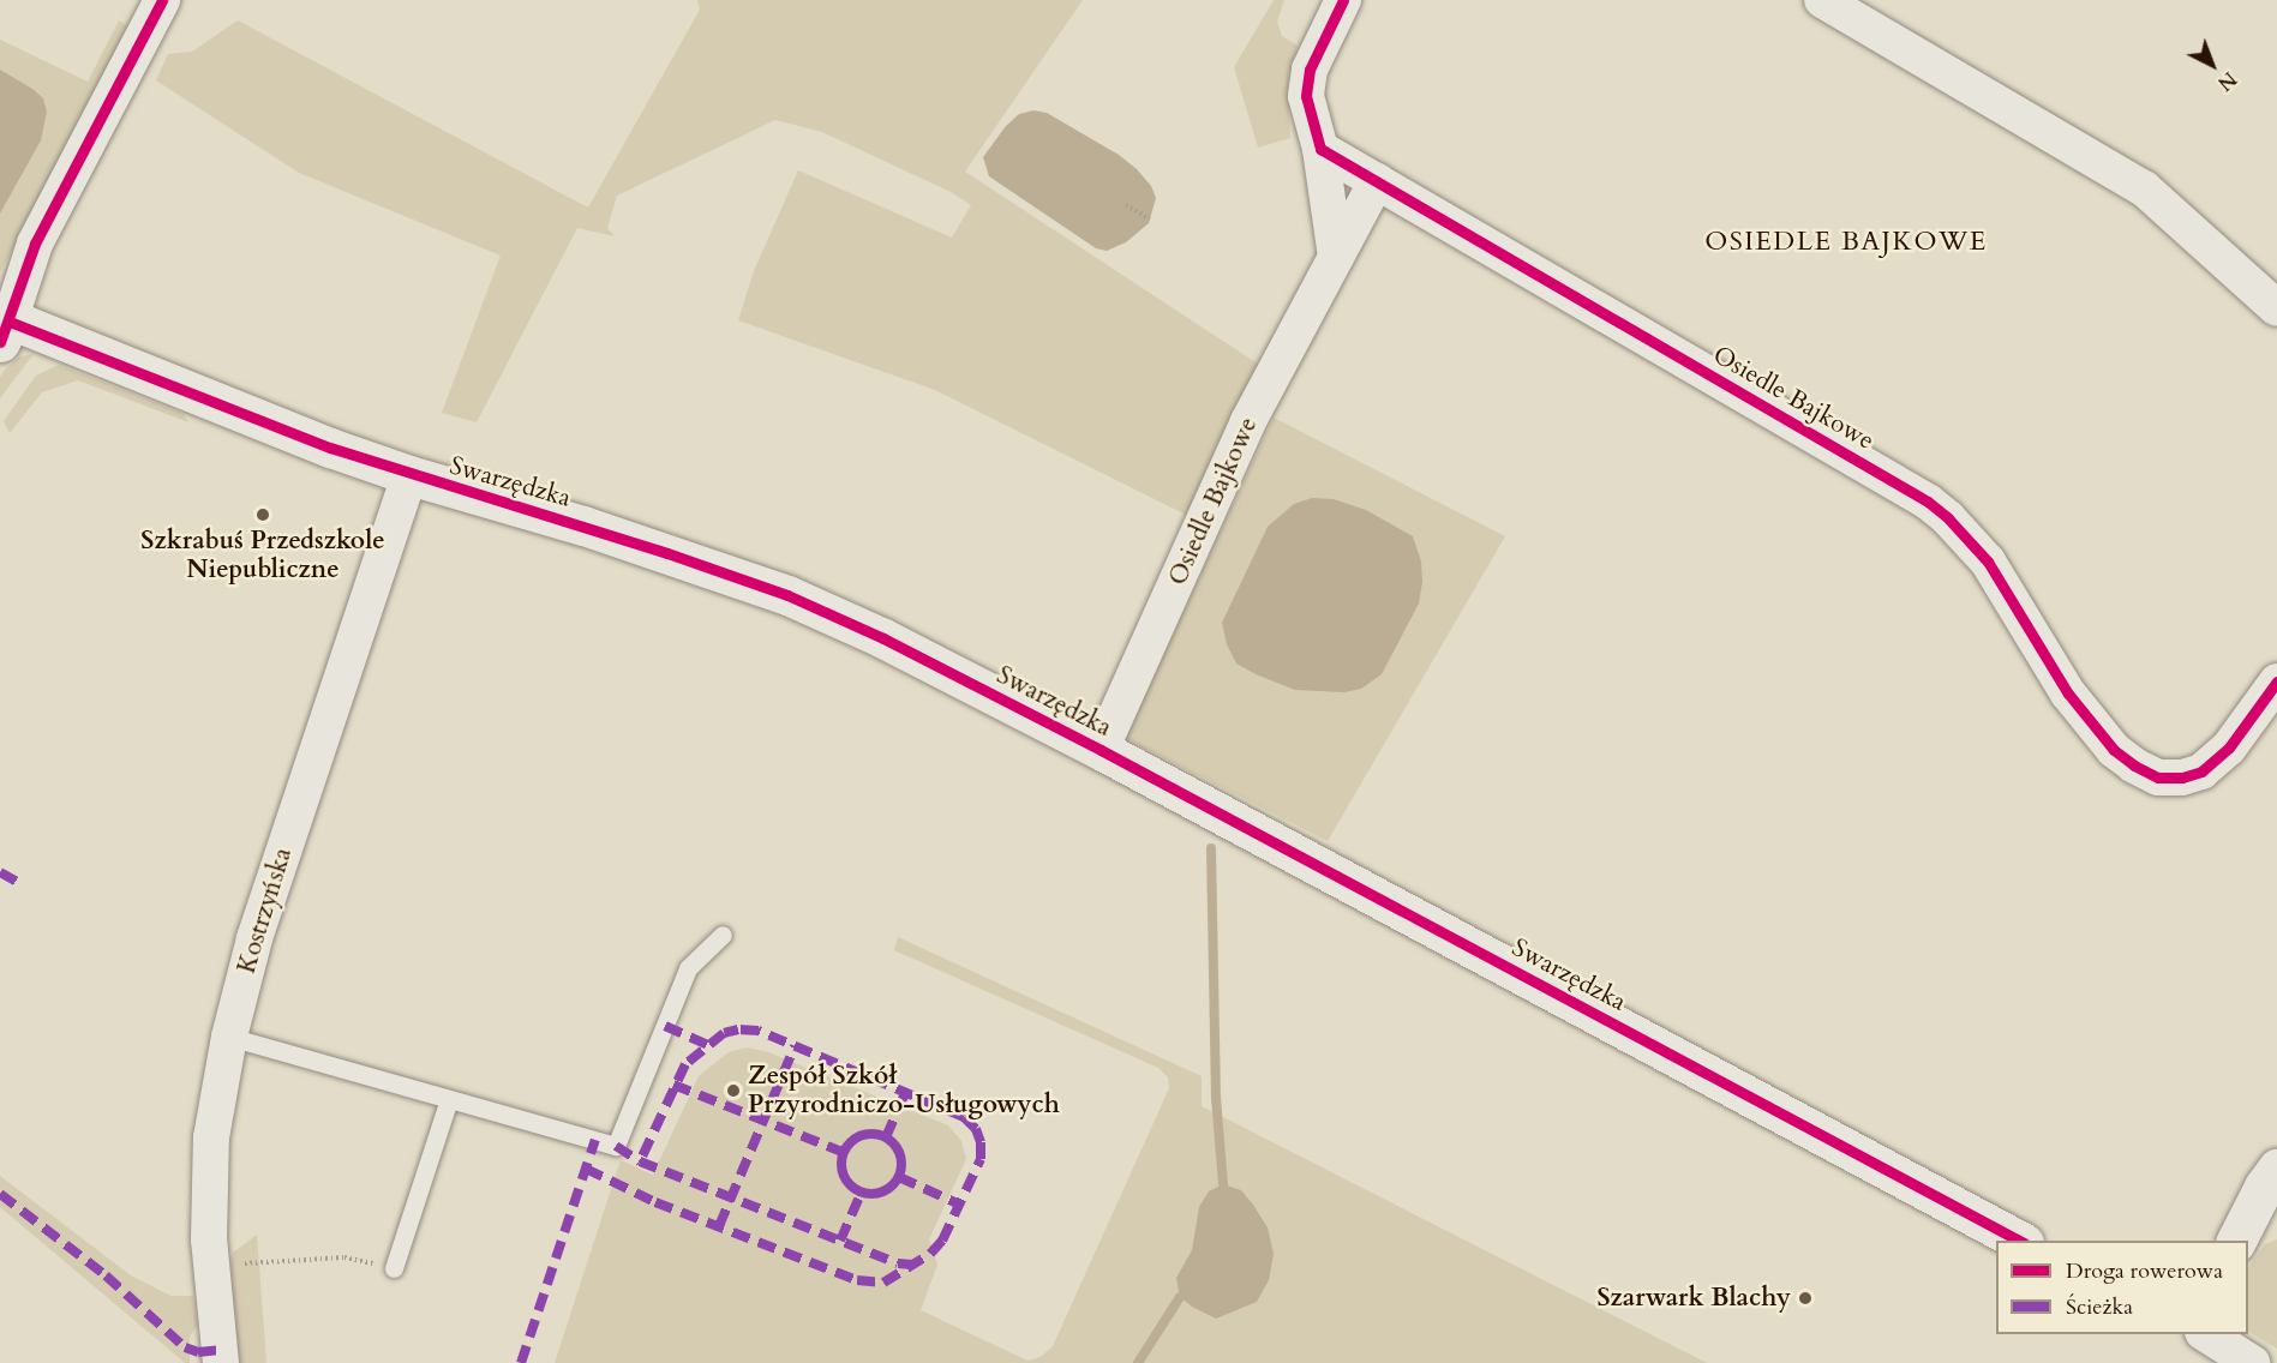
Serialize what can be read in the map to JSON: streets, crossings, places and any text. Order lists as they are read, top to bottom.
{
  "streets": {
    "street": ["Osiedle Bajkowe", "Swarzędzka", "Kostrzyńska"]
  },
  "crossings": [
    ["Osiedle Bajkowe", "Swarzędzka"],
    ["Swarzędzka", "Kostrzyńska"]
  ],
  "districts": ["OSIEDLE BAJKOWE"],
  "places": ["Szkrabuś Przedszkole Niepubliczne", "Zespół Szkół Przyrodniczo-Usługowych", "Szarwark Blachy"],
  "legend": ["Droga rowerowa", "Ścieżka"],
  "north": "bottom right"
}
